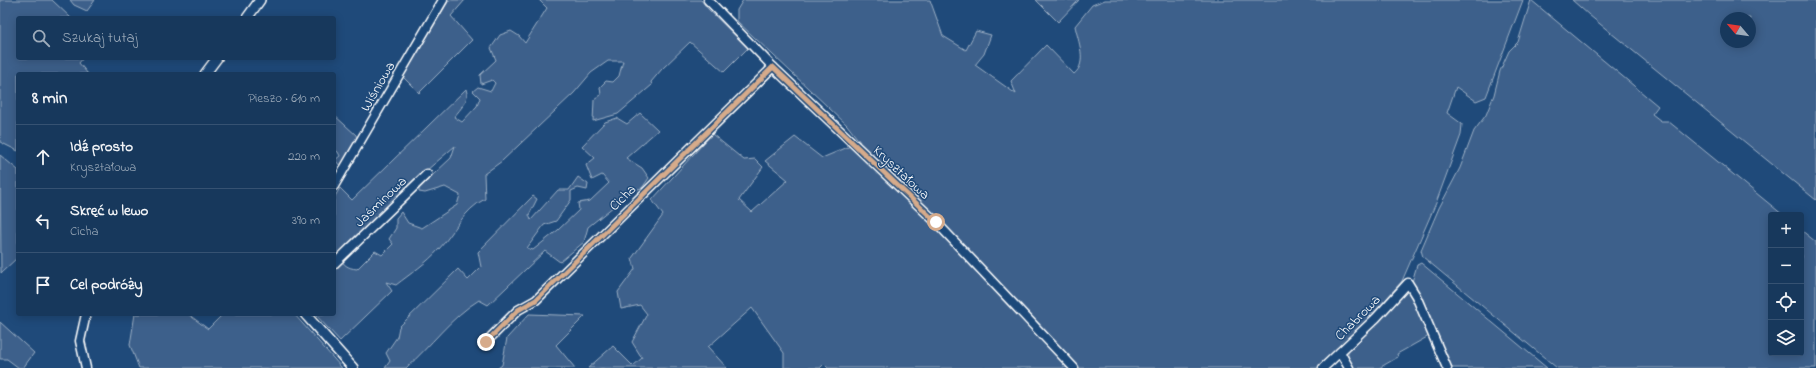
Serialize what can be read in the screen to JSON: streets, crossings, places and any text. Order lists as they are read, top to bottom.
{
  "streets": {
    "street": [
      "Wiśniowa",
      "Kryształowa",
      "Cicha",
      "Jaśminowa",
      "Chabrowa"
    ]
  },
  "crossings": [
    ["Kryształowa", "Cicha"]
  ],
  "north": "top left",
  "page": {
    "search": "Szukaj tutaj",
    "heading": ["8 min", "Pieszo · 610 m"],
    "list": [
      ["Idź prosto", "Kryształowa", "220 m"],
      ["Skręć w lewo", "Cicha", "390 m"],
      "Cel podróży"
    ],
    "map_buttons": ["+", "−"]
  }
}
